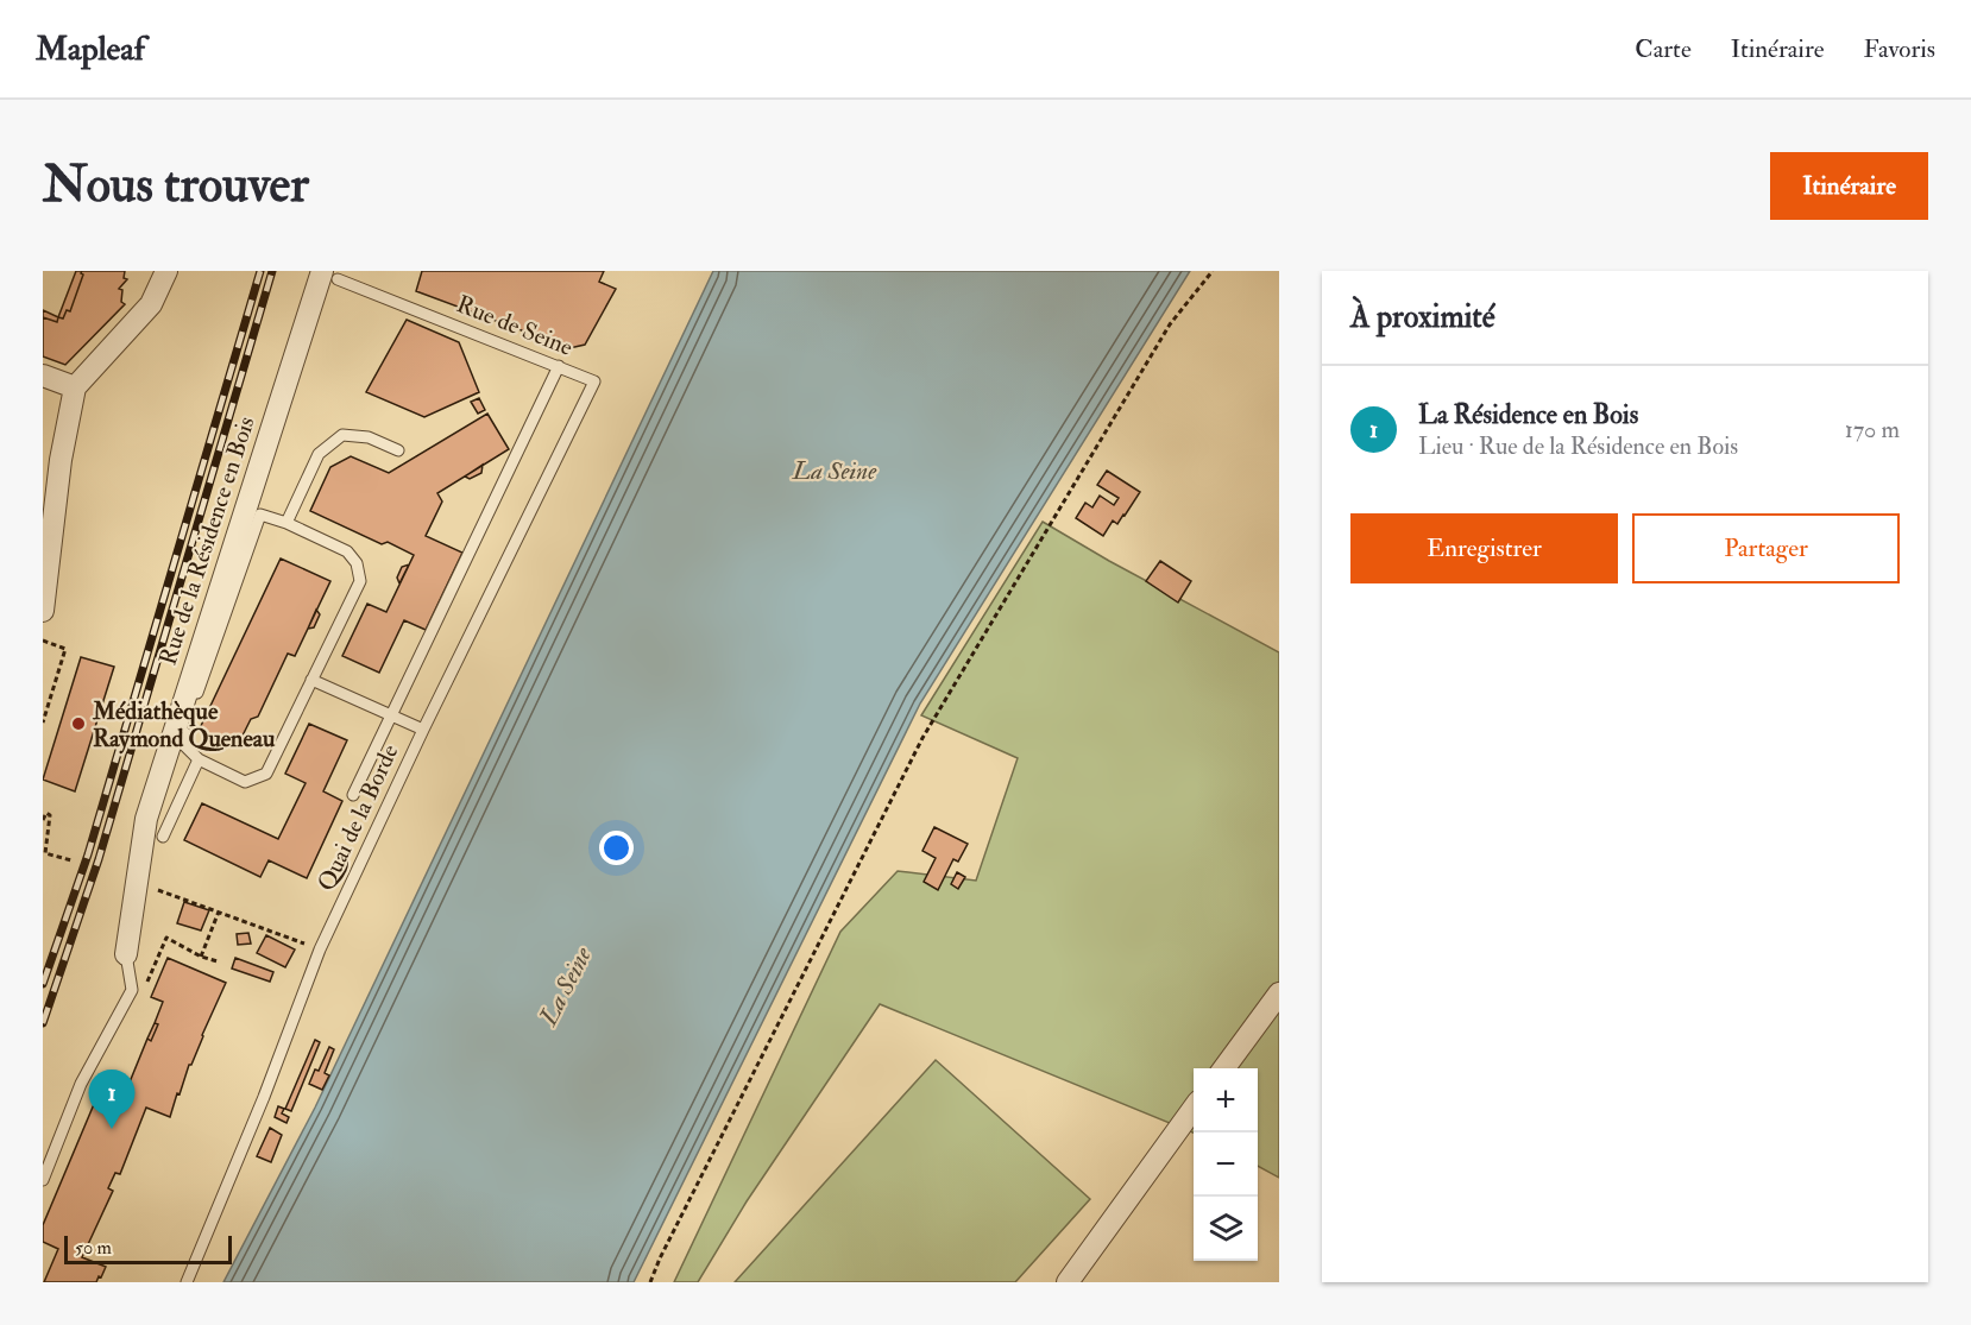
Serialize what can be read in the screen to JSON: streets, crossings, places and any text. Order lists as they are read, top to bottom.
{
  "streets": {
    "street": ["Rue de la Résidence en Bois"],
    "lane": ["Rue de Seine", "Quai de la Borde"]
  },
  "crossings": [
    ["Rue de Seine", "Rue de la Résidence en Bois"],
    ["Rue de Seine", "Quai de la Borde"]
  ],
  "water": ["La Seine"],
  "places": ["Médiathèque Raymond Queneau"],
  "scale_bar": "50 m",
  "page": {
    "header": "Mapleaf",
    "nav": ["Carte", "Itinéraire", "Favoris"],
    "buttons": [
      "Itinéraire",
      ["Enregistrer", "Partager"]
    ],
    "title": "Nous trouver",
    "heading": "À proximité",
    "list": [
      {
        "mark": "1",
        "name": "La Résidence en Bois",
        "note": "Lieu · Rue de la Résidence en Bois",
        "value": "170 m"
      }
    ],
    "map_buttons": ["+", "−"],
    "pins": "1",
    "scale": "50 m"
  }
}
